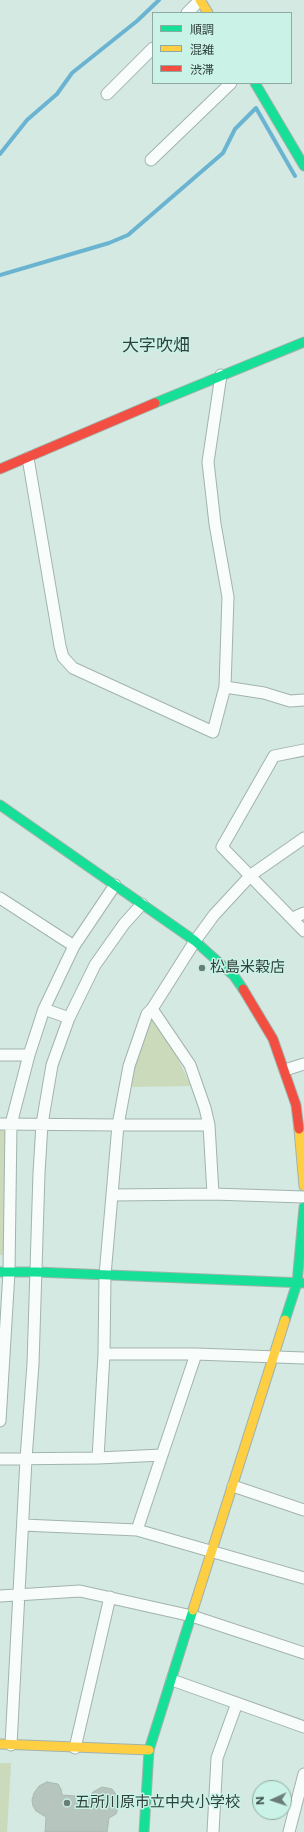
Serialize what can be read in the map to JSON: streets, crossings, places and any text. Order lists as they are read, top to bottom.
{
  "districts": ["大字吹畑"],
  "places": ["松島米穀店", "五所川原市立中央小学校"],
  "legend": ["順調", "混雑", "渋滞"],
  "north": "left"
}
